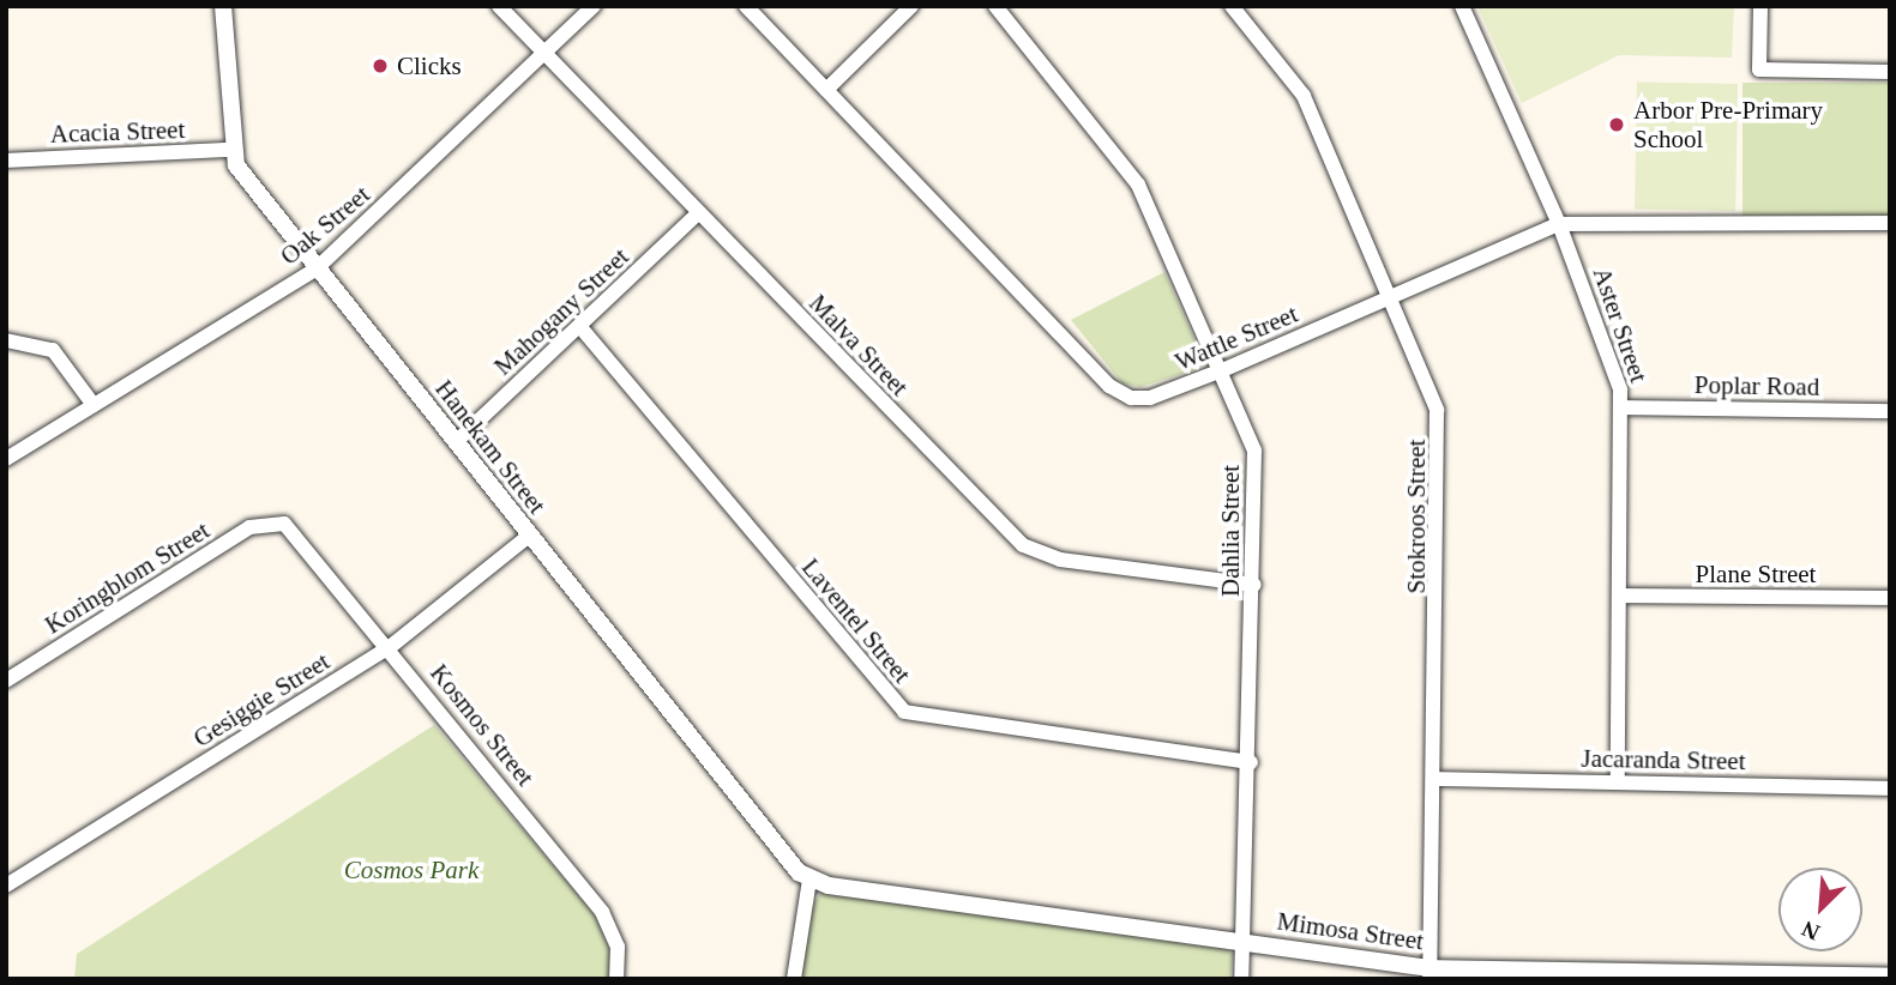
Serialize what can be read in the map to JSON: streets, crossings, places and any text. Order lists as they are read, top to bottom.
{
  "streets": {
    "street": [
      "Acacia Street",
      "Oak Street",
      "Mahogany Street",
      "Aster Street",
      "Wattle Street",
      "Malva Street",
      "Poplar Road",
      "Hanekam Street",
      "Stokroos Street",
      "Dahlia Street",
      "Plane Street",
      "Koringblom Street",
      "Laventel Street",
      "Gesiggie Street",
      "Kosmos Street",
      "Jacaranda Street",
      "Mimosa Street"
    ]
  },
  "crossings": [
    ["Acacia Street", "Hanekam Street"],
    ["Oak Street", "Malva Street"],
    ["Oak Street", "Hanekam Street"],
    ["Mahogany Street", "Malva Street"],
    ["Mahogany Street", "Hanekam Street"],
    ["Mahogany Street", "Laventel Street"],
    ["Aster Street", "Wattle Street"],
    ["Aster Street", "Poplar Road"],
    ["Aster Street", "Plane Street"],
    ["Aster Street", "Jacaranda Street"],
    ["Wattle Street", "Stokroos Street"],
    ["Wattle Street", "Dahlia Street"],
    ["Malva Street", "Dahlia Street"],
    ["Hanekam Street", "Gesiggie Street"],
    ["Hanekam Street", "Mimosa Street"],
    ["Stokroos Street", "Jacaranda Street"],
    ["Stokroos Street", "Mimosa Street"],
    ["Dahlia Street", "Laventel Street"],
    ["Dahlia Street", "Mimosa Street"],
    ["Koringblom Street", "Kosmos Street"],
    ["Gesiggie Street", "Kosmos Street"]
  ],
  "parks": ["Cosmos Park"],
  "places": ["Clicks", "Arbor Pre-Primary School"],
  "north": "bottom left"
}
